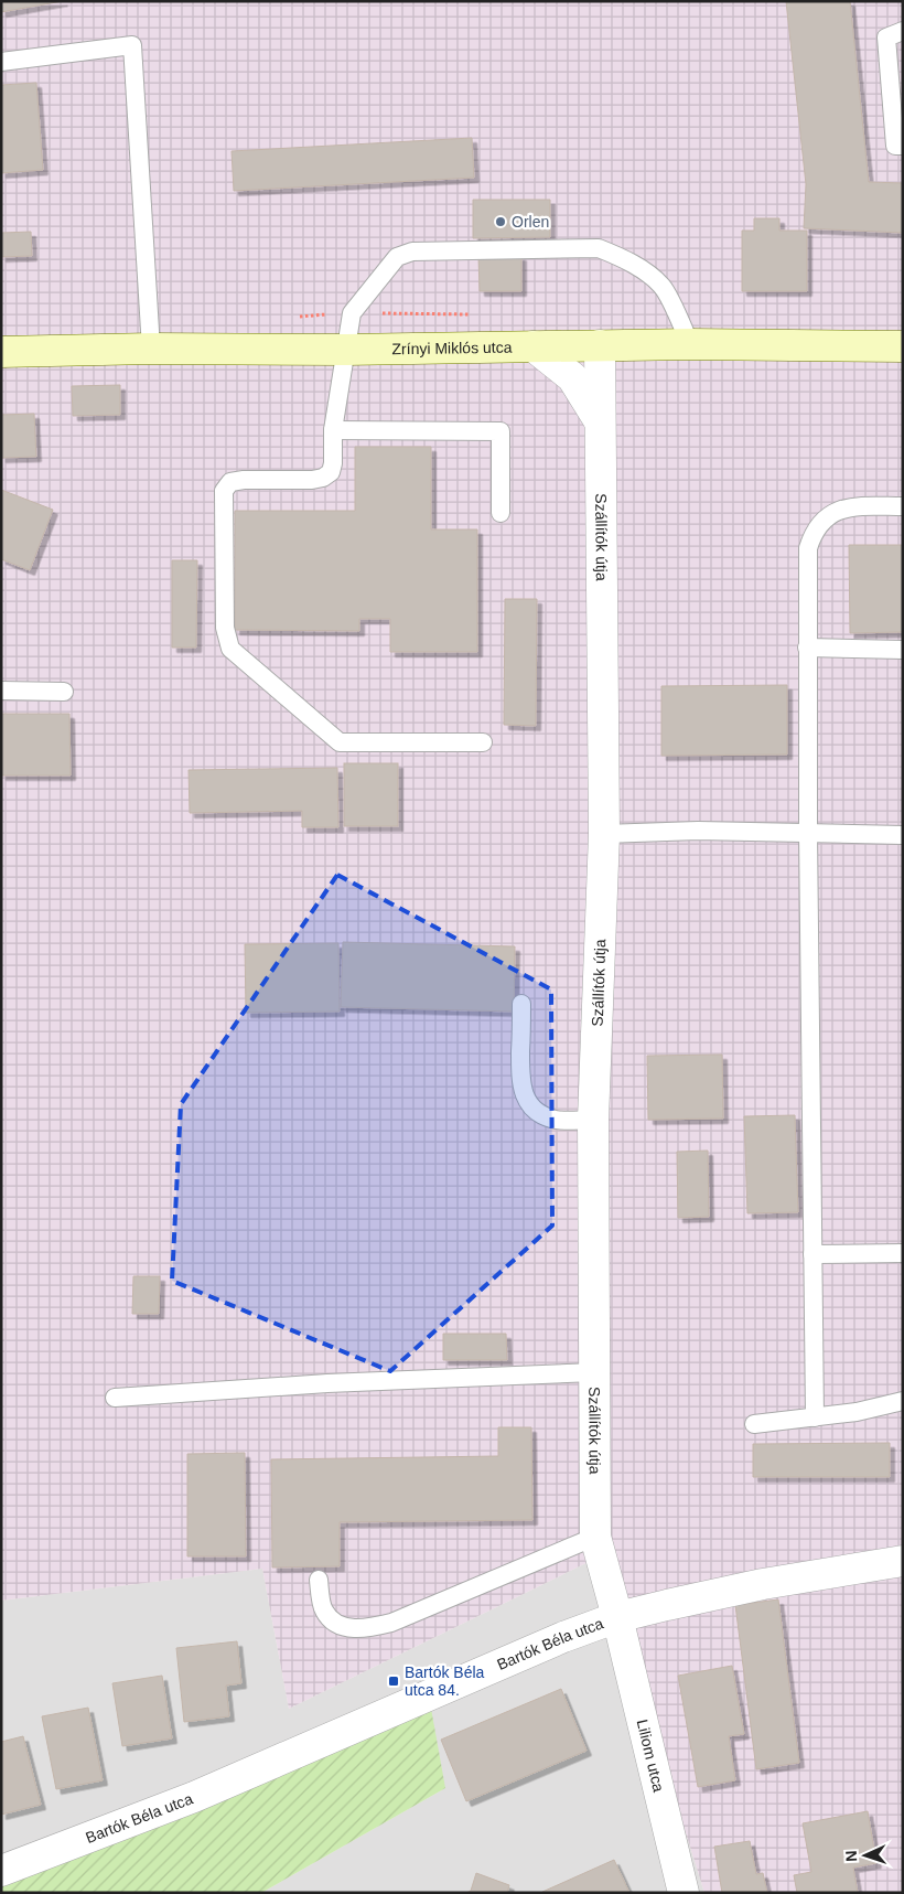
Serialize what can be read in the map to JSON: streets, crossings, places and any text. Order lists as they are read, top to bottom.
{
  "streets": {
    "main road": ["Zrínyi Miklós utca"],
    "street": ["Szállítók útja", "Bartók Béla utca", "Liliom utca"]
  },
  "crossings": [
    ["Zrínyi Miklós utca", "Szállítók útja"],
    ["Szállítók útja", "Bartók Béla utca"],
    ["Szállítók útja", "Liliom utca"],
    ["Bartók Béla utca", "Liliom utca"]
  ],
  "places": {
    "other": ["Orlen"],
    "transit": ["Bartók Béla utca 84."]
  },
  "north": "left"
}
